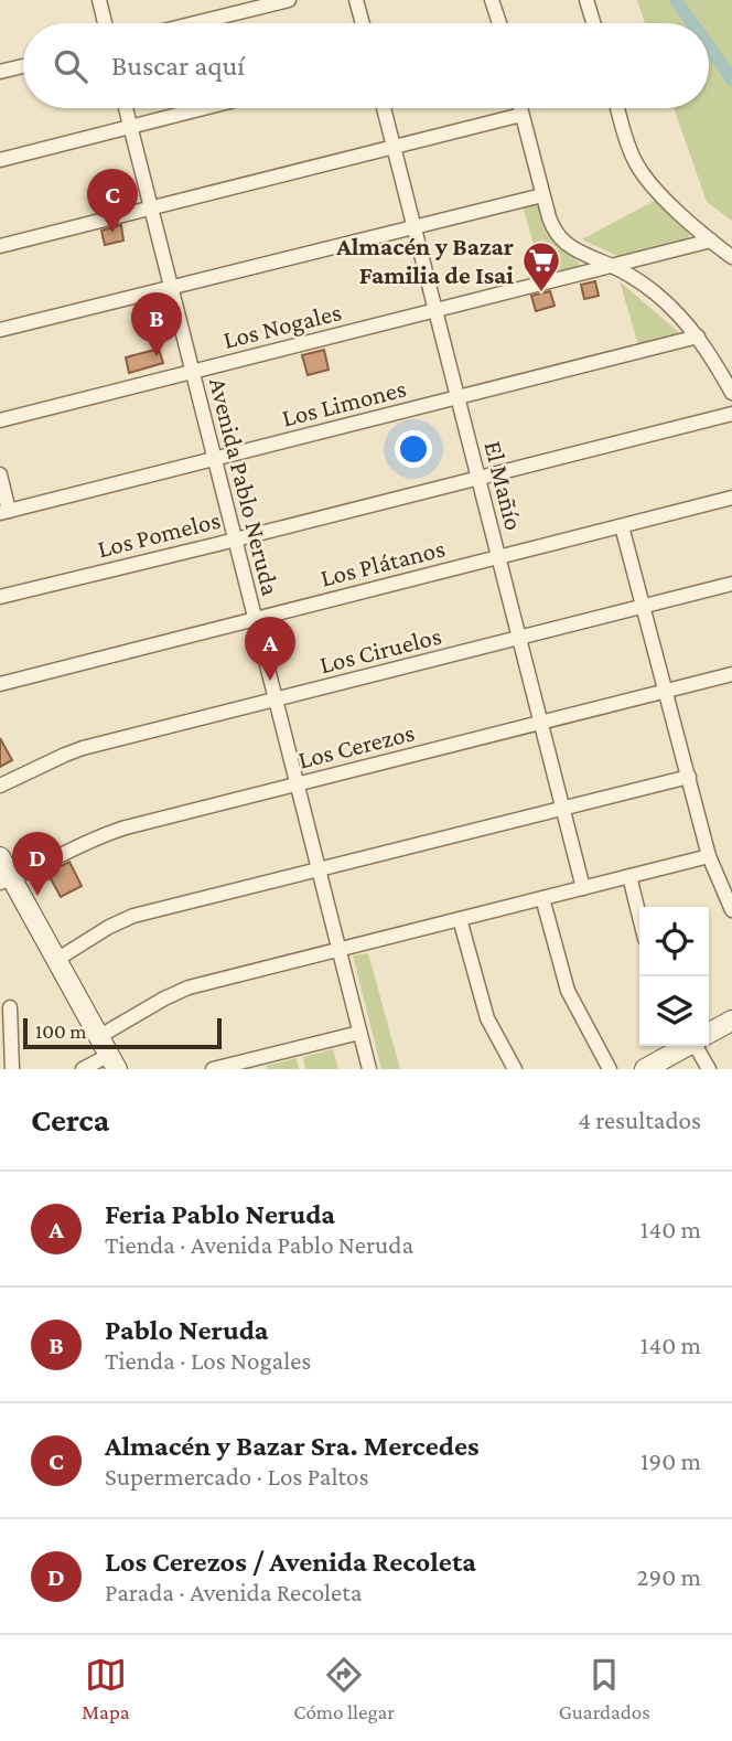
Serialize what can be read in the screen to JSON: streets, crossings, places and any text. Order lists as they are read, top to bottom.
{
  "streets": {
    "street": [
      "Los Nogales",
      "Los Limones",
      "El Mañío",
      "Avenida Pablo Neruda",
      "Los Pomelos",
      "Los Plátanos",
      "Los Ciruelos",
      "Los Cerezos"
    ]
  },
  "crossings": [
    ["Los Nogales", "El Mañío"],
    ["Los Nogales", "Avenida Pablo Neruda"],
    ["Los Limones", "El Mañío"],
    ["Los Limones", "Avenida Pablo Neruda"],
    ["El Mañío", "Los Pomelos"],
    ["El Mañío", "Los Plátanos"],
    ["El Mañío", "Los Ciruelos"],
    ["El Mañío", "Los Cerezos"],
    ["Avenida Pablo Neruda", "Los Pomelos"],
    ["Avenida Pablo Neruda", "Los Plátanos"],
    ["Avenida Pablo Neruda", "Los Ciruelos"],
    ["Avenida Pablo Neruda", "Los Cerezos"]
  ],
  "places": {
    "supermarket": ["Almacén y Bazar Familia de Isai"]
  },
  "scale_bar": "100 m",
  "page": {
    "search": "Buscar aquí",
    "pins": [
      "C",
      "B",
      "A",
      "D"
    ],
    "scale": "100 m",
    "heading": ["Cerca", "4 resultados"],
    "list": [
      {
        "mark": "A",
        "name": "Feria Pablo Neruda",
        "note": "Tienda · Avenida Pablo Neruda",
        "value": "140 m"
      },
      {
        "mark": "B",
        "name": "Pablo Neruda",
        "note": "Tienda · Los Nogales",
        "value": "140 m"
      },
      {
        "mark": "C",
        "name": "Almacén y Bazar Sra. Mercedes",
        "note": "Supermercado · Los Paltos",
        "value": "190 m"
      },
      {
        "mark": "D",
        "name": "Los Cerezos / Avenida Recoleta",
        "note": "Parada · Avenida Recoleta",
        "value": "290 m"
      }
    ],
    "nav": ["Mapa", "Cómo llegar", "Guardados"]
  }
}
